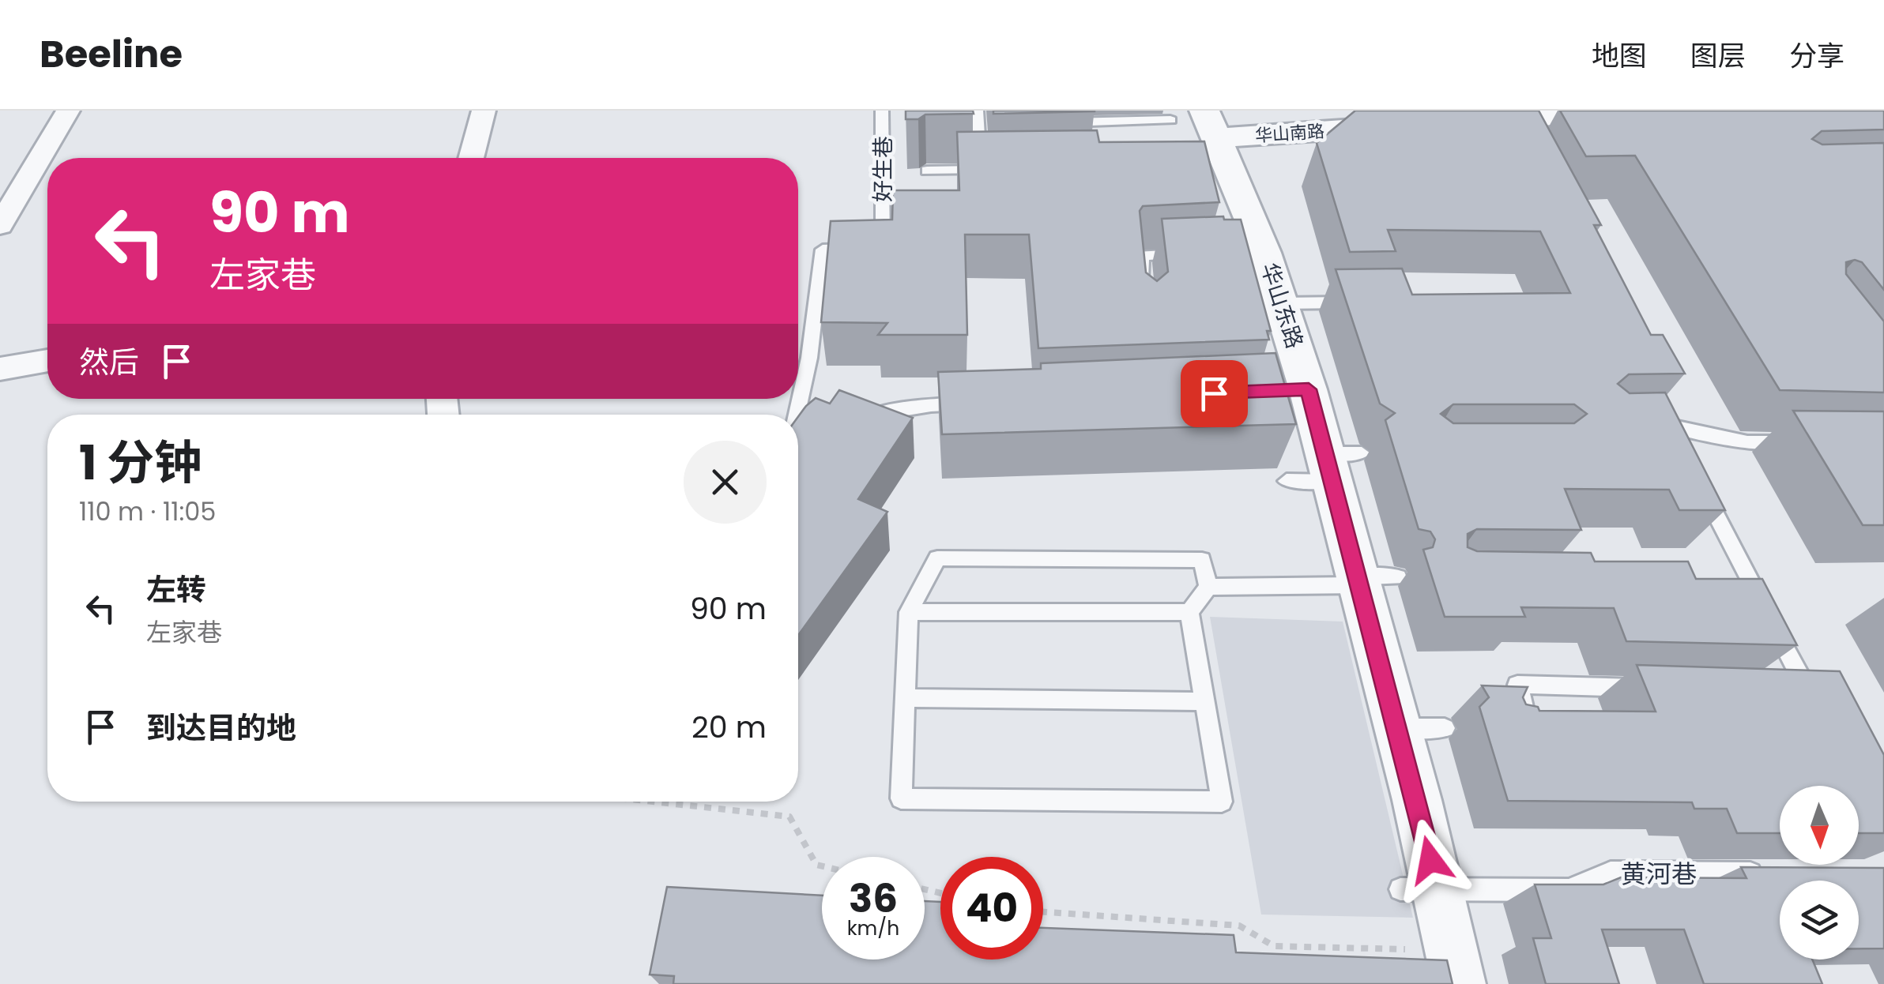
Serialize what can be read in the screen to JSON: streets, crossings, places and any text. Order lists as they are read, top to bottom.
{
  "streets": {
    "street": ["华山南路", "华山东路"],
    "lane": ["好生巷", "黄河巷"]
  },
  "crossings": [
    ["华山南路", "华山东路"],
    ["华山东路", "黄河巷"]
  ],
  "north": "bottom",
  "page": {
    "header": "Beeline",
    "nav": ["地图", "图层", "分享"],
    "turn": ["90 m", "左家巷"],
    "then": "然后",
    "heading": ["1 分钟", "110 m · 11:05"],
    "list": [
      {
        "name": "左转",
        "note": "左家巷",
        "value": "90 m"
      },
      {
        "name": "到达目的地",
        "value": "20 m"
      }
    ],
    "speed": "36 km/h",
    "limit": "40"
  }
}
